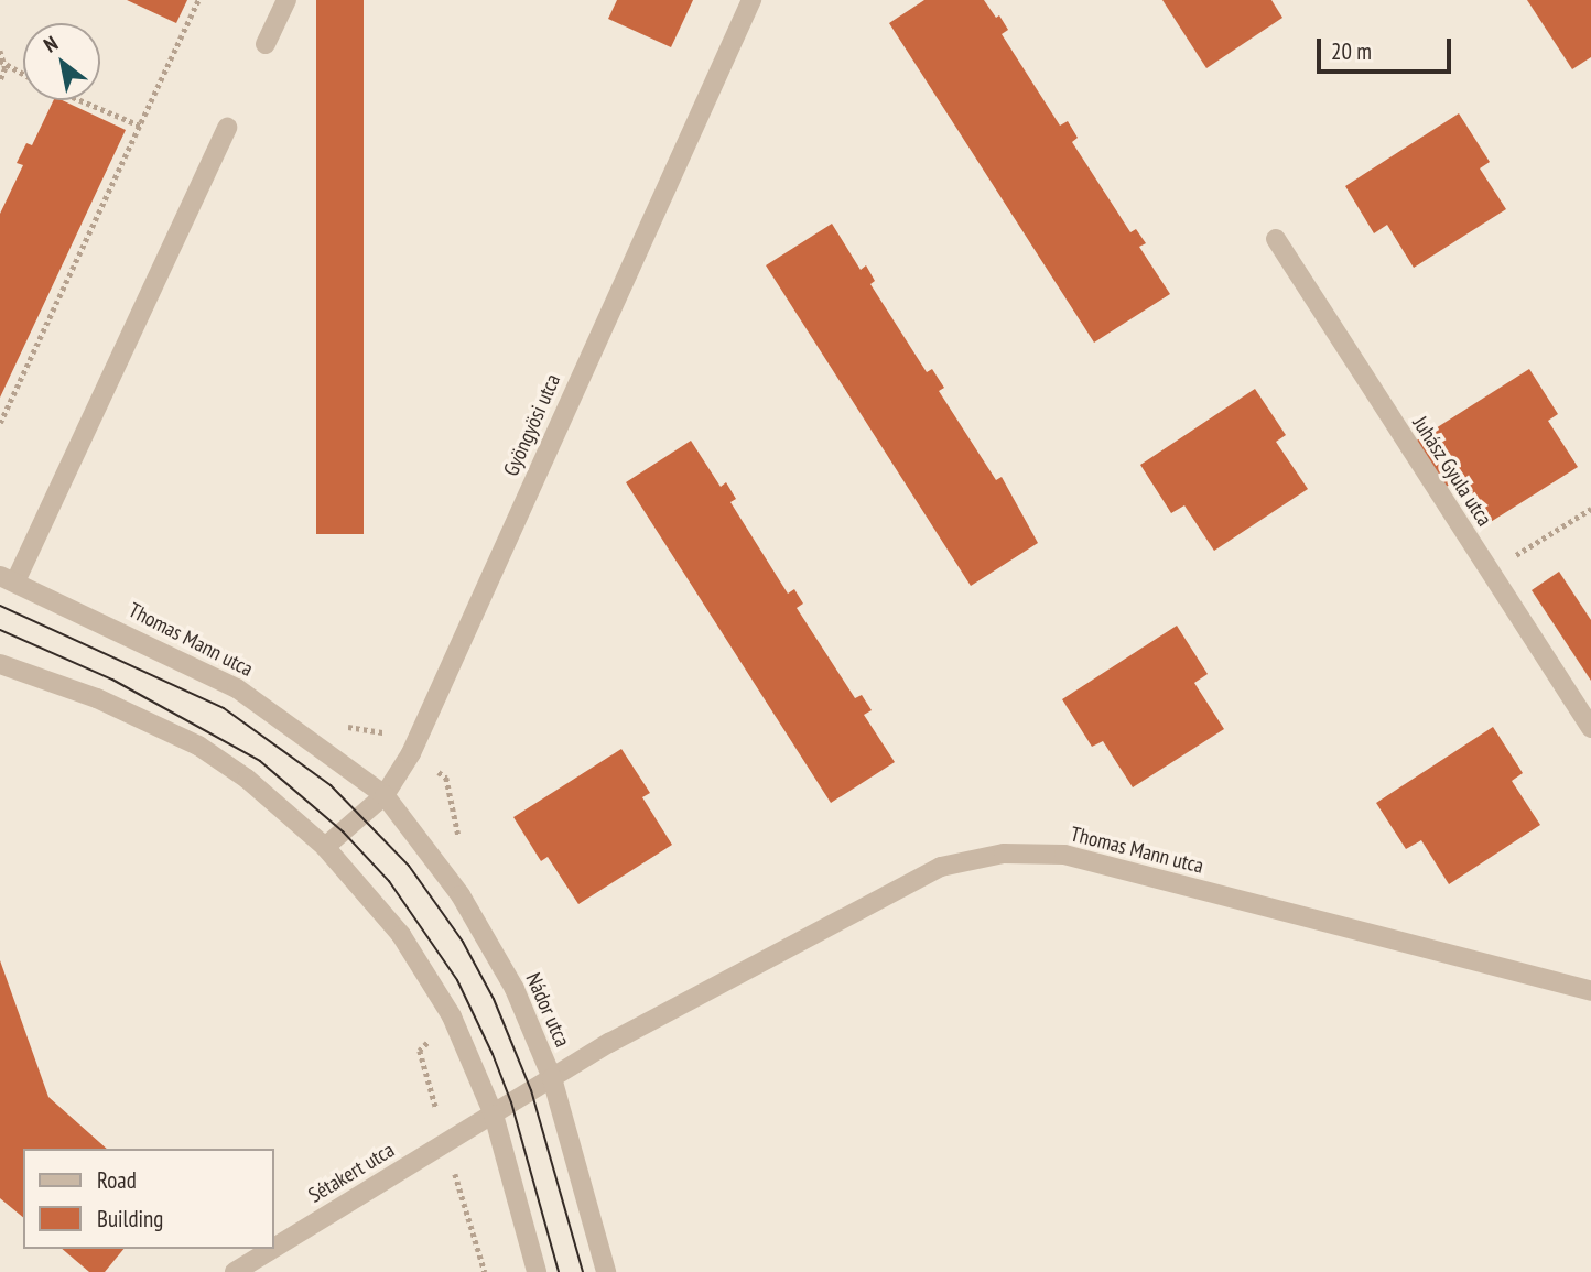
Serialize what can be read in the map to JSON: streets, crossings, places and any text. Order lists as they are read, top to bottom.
{
  "streets": {
    "street": [
      "Gyöngyösi utca",
      "Juhász Gyula utca",
      "Thomas Mann utca",
      "Nádor utca",
      "Sétakert utca"
    ]
  },
  "crossings": [
    ["Gyöngyösi utca", "Thomas Mann utca"],
    ["Gyöngyösi utca", "Nádor utca"],
    ["Thomas Mann utca", "Nádor utca"],
    ["Thomas Mann utca", "Sétakert utca"]
  ],
  "legend": ["Road", "Building"],
  "scale_bar": "20 m",
  "north": "top left"
}
